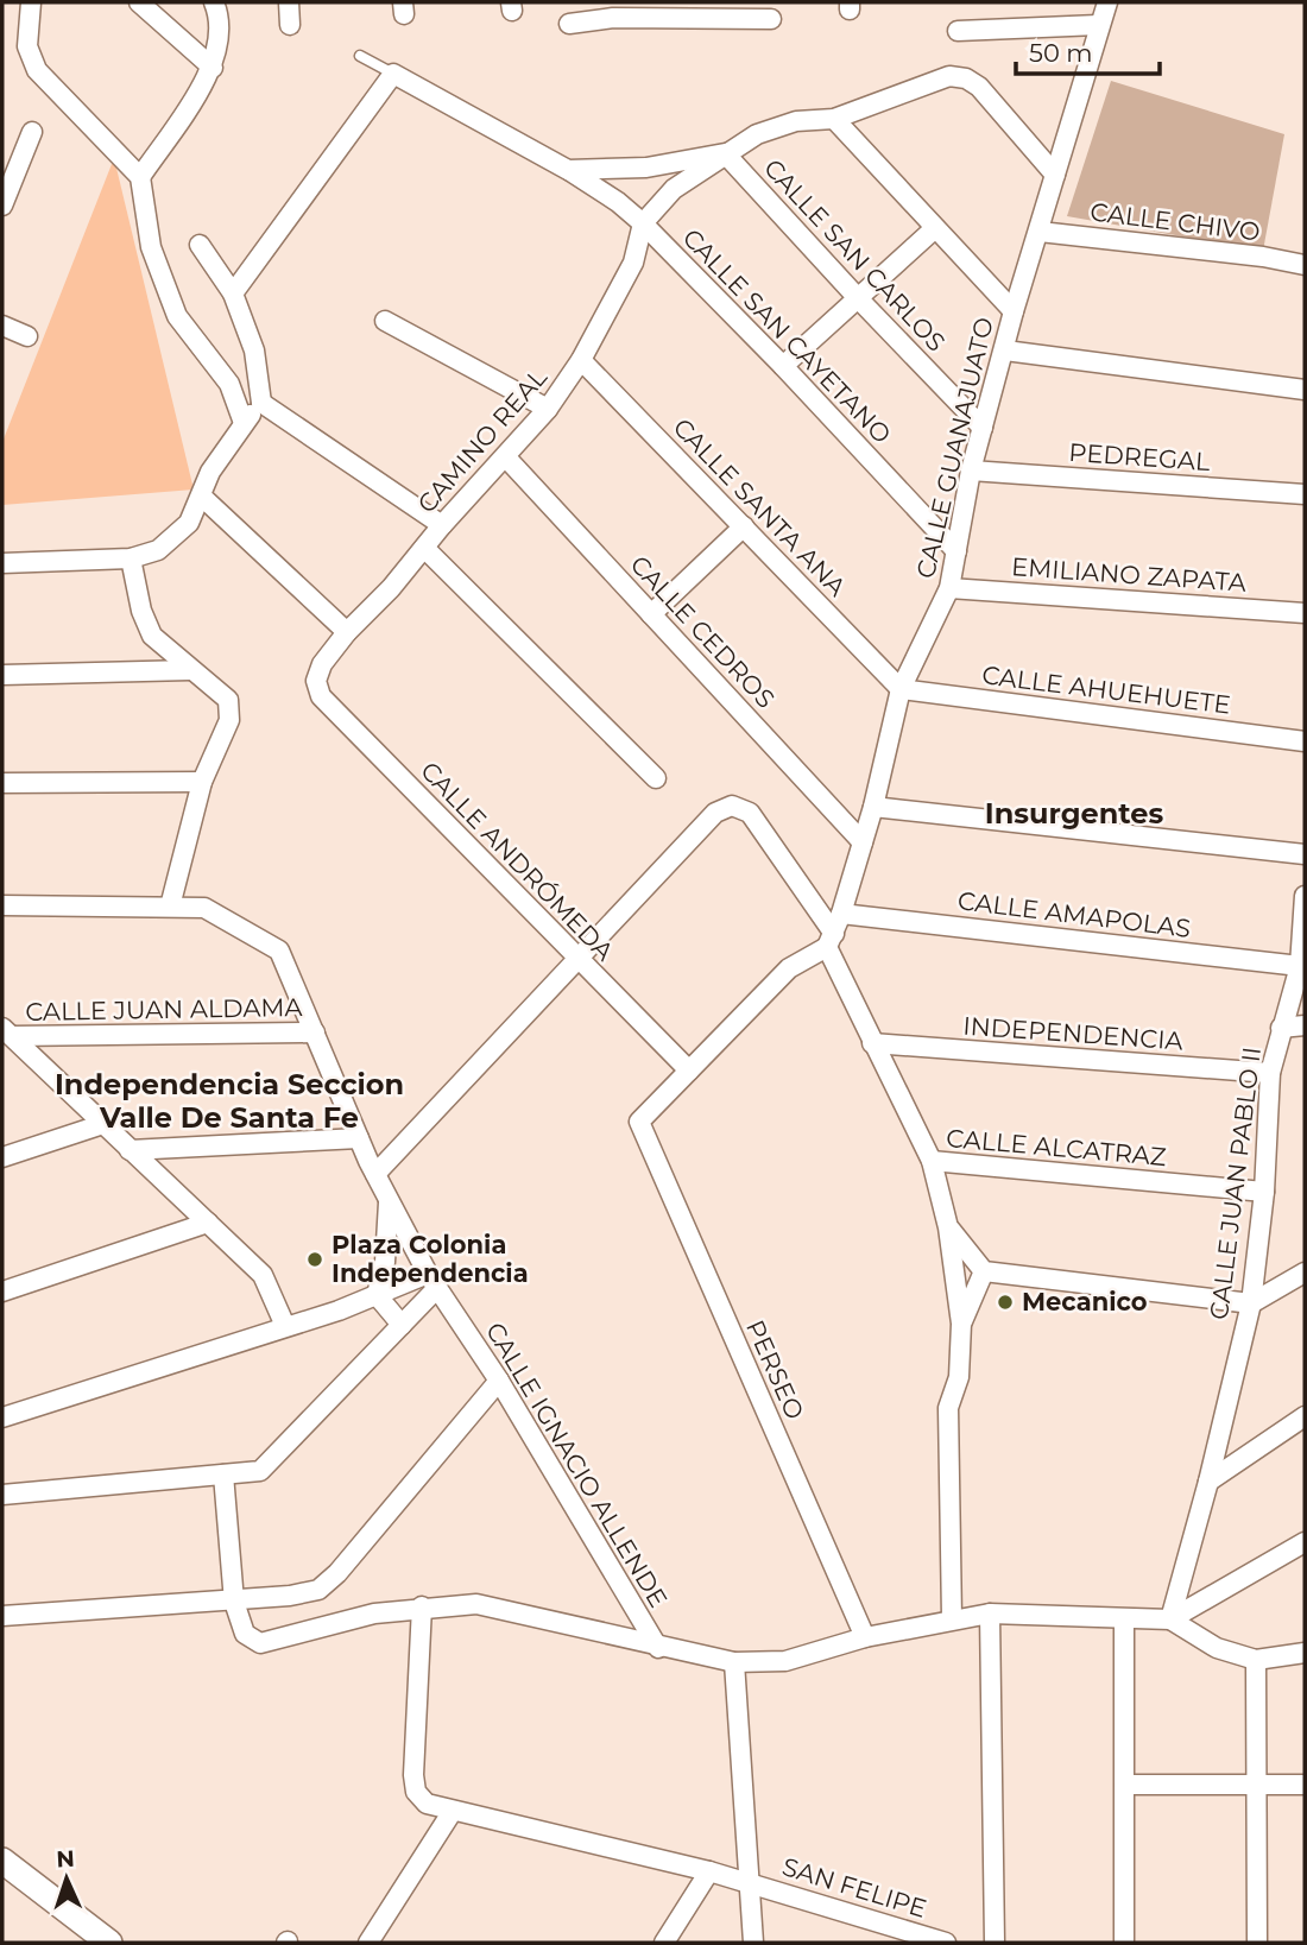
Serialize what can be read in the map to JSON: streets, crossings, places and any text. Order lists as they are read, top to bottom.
{
  "streets": {
    "street": [
      "CALLE CHIVO",
      "CALLE SAN CARLOS",
      "CALLE SAN CAYETANO",
      "CAMINO REAL",
      "CALLE GUANAJUATO",
      "PEDREGAL",
      "CALLE SANTA ANA",
      "EMILIANO ZAPATA",
      "CALLE CEDROS",
      "CALLE AHUEHUETE",
      "CALLE ANDRÓMEDA",
      "CALLE AMAPOLAS",
      "CALLE JUAN ALDAMA",
      "INDEPENDENCIA",
      "CALLE ALCATRAZ",
      "CALLE JUAN PABLO II",
      "PERSEO",
      "CALLE IGNACIO ALLENDE",
      "SAN FELIPE"
    ]
  },
  "crossings": [
    ["CALLE CHIVO", "CALLE GUANAJUATO"],
    ["CALLE SAN CARLOS", "CAMINO REAL"],
    ["CALLE SAN CARLOS", "CALLE GUANAJUATO"],
    ["CALLE SAN CAYETANO", "CAMINO REAL"],
    ["CALLE SAN CAYETANO", "CALLE GUANAJUATO"],
    ["CAMINO REAL", "CALLE GUANAJUATO"],
    ["CAMINO REAL", "CALLE SANTA ANA"],
    ["CAMINO REAL", "CALLE CEDROS"],
    ["CAMINO REAL", "CALLE ANDRÓMEDA"],
    ["CALLE GUANAJUATO", "PEDREGAL"],
    ["CALLE GUANAJUATO", "CALLE SANTA ANA"],
    ["CALLE GUANAJUATO", "EMILIANO ZAPATA"],
    ["CALLE GUANAJUATO", "CALLE CEDROS"],
    ["CALLE GUANAJUATO", "CALLE AHUEHUETE"],
    ["CALLE GUANAJUATO", "CALLE AMAPOLAS"],
    ["CALLE GUANAJUATO", "CALLE ALCATRAZ"],
    ["CALLE SANTA ANA", "CALLE AHUEHUETE"],
    ["CALLE ANDRÓMEDA", "CALLE ALCATRAZ"],
    ["CALLE ANDRÓMEDA", "PERSEO"],
    ["CALLE AMAPOLAS", "CALLE JUAN PABLO II"],
    ["CALLE JUAN ALDAMA", "CALLE IGNACIO ALLENDE"],
    ["INDEPENDENCIA", "CALLE ALCATRAZ"],
    ["INDEPENDENCIA", "CALLE JUAN PABLO II"],
    ["CALLE ALCATRAZ", "CALLE JUAN PABLO II"],
    ["CALLE ALCATRAZ", "CALLE IGNACIO ALLENDE"]
  ],
  "districts": ["Insurgentes", "Independencia Seccion Valle De Santa Fe"],
  "places": ["Plaza Colonia Independencia", "Mecanico"],
  "scale_bar": "50 m",
  "north": "top"
}
